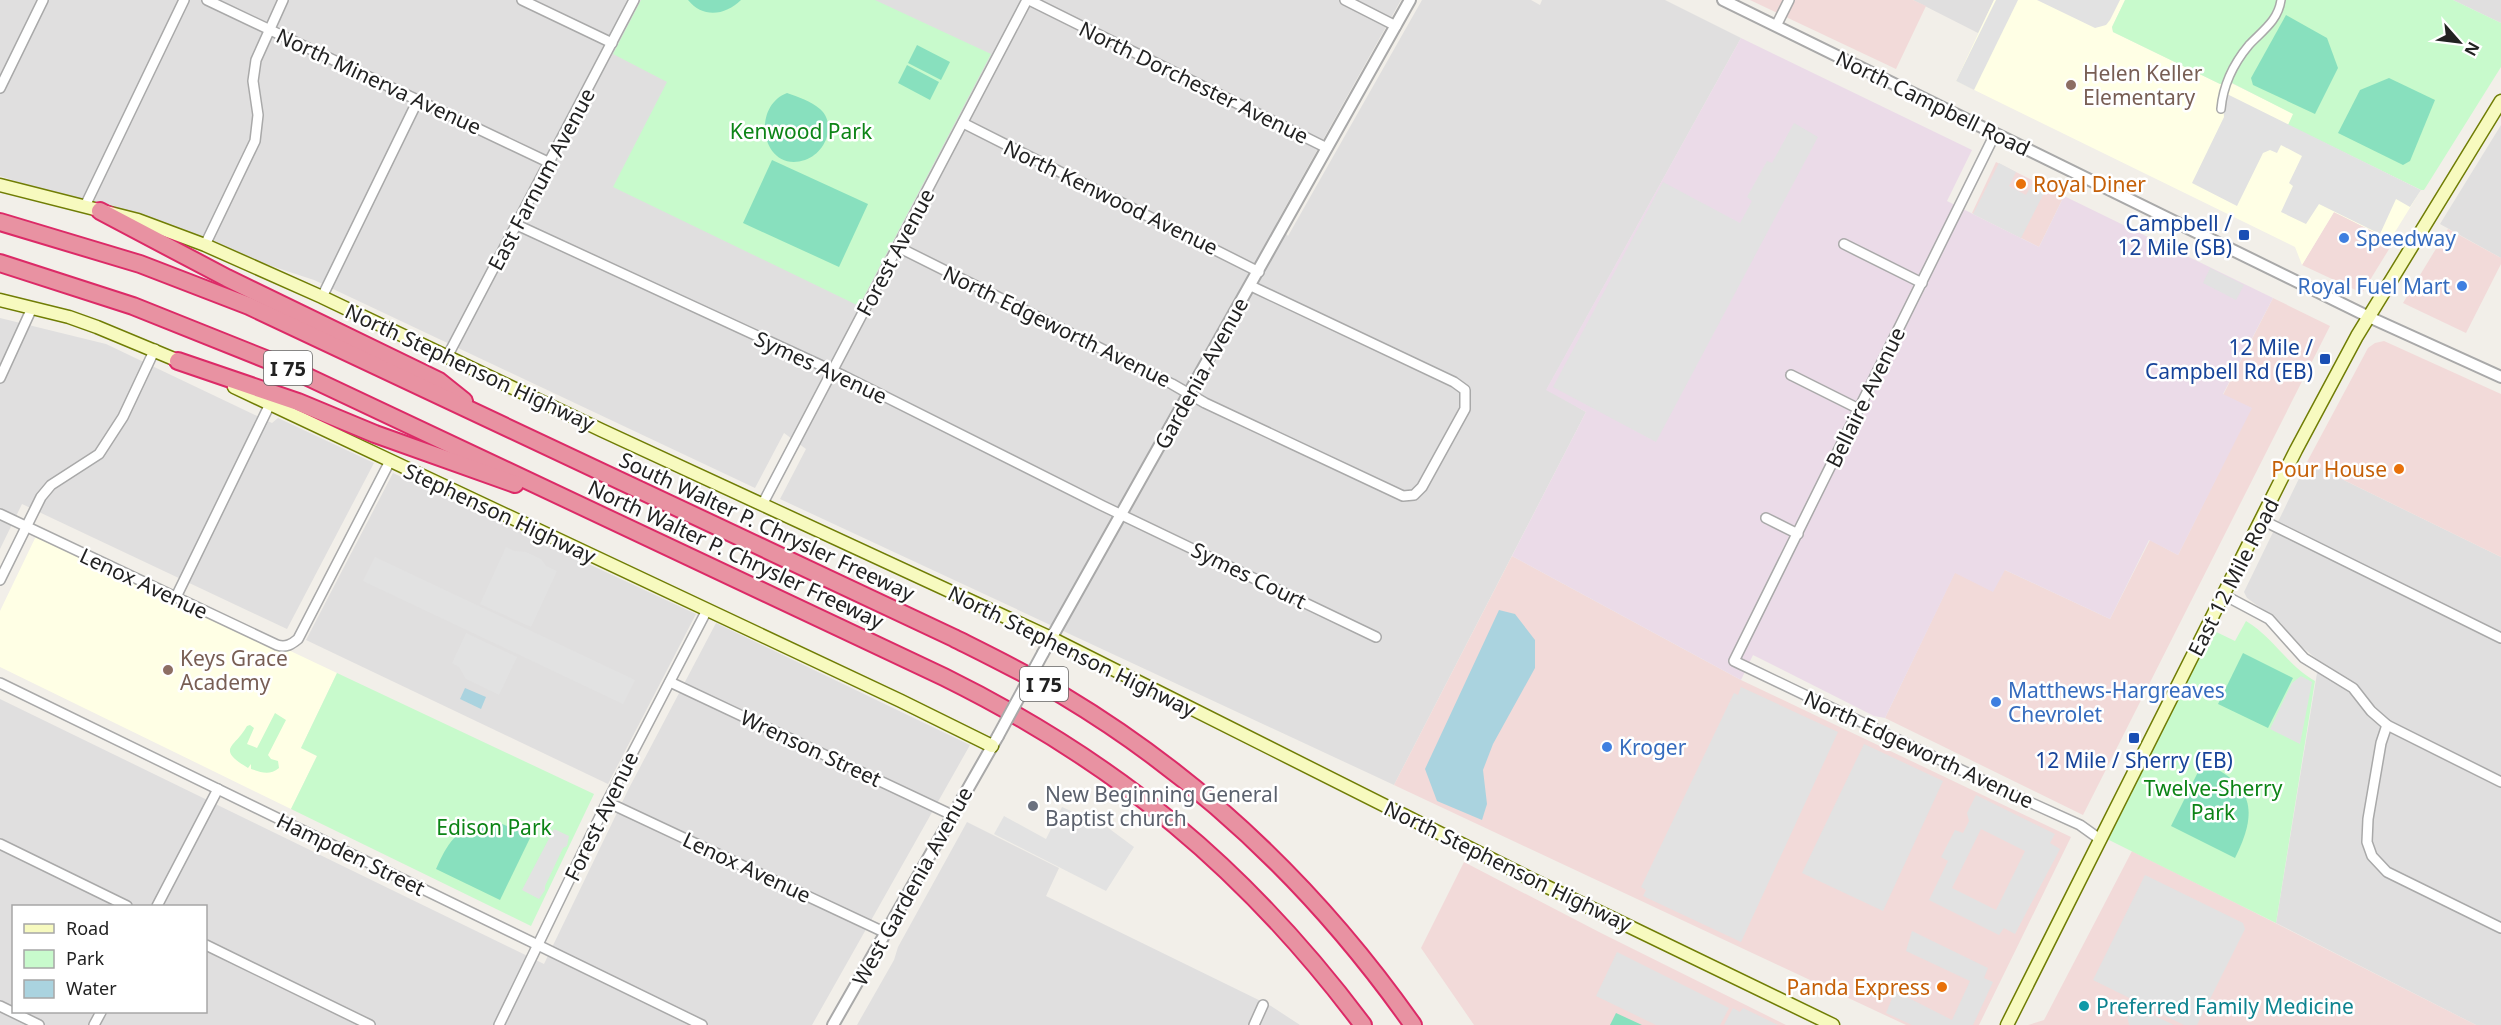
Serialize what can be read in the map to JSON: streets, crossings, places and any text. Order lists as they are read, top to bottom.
{
  "streets": {
    "highway": ["I 75", "South Walter P. Chrysler Freeway", "North Walter P. Chrysler Freeway"],
    "main road": ["North Stephenson Highway", "Stephenson Highway", "East 12 Mile Road"],
    "street": [
      "North Minerva Avenue",
      "North Dorchester Avenue",
      "North Campbell Road",
      "East Farnum Avenue",
      "North Kenwood Avenue",
      "Forest Avenue",
      "North Edgeworth Avenue",
      "Symes Avenue",
      "Gardenia Avenue",
      "Bellaire Avenue",
      "Symes Court",
      "Lenox Avenue",
      "Wrenson Street",
      "Hampden Street",
      "West Gardenia Avenue"
    ]
  },
  "crossings": [
    ["North Minerva Avenue", "East Farnum Avenue"],
    ["North Dorchester Avenue", "Forest Avenue"],
    ["North Dorchester Avenue", "Gardenia Avenue"],
    ["North Campbell Road", "Bellaire Avenue"],
    ["North Campbell Road", "East 12 Mile Road"],
    ["East Farnum Avenue", "North Stephenson Highway"],
    ["East Farnum Avenue", "Symes Avenue"],
    ["North Kenwood Avenue", "Forest Avenue"],
    ["North Kenwood Avenue", "Gardenia Avenue"],
    ["Forest Avenue", "North Edgeworth Avenue"],
    ["Forest Avenue", "North Stephenson Highway"],
    ["Forest Avenue", "Symes Avenue"],
    ["Forest Avenue", "Stephenson Highway"],
    ["Forest Avenue", "Lenox Avenue"],
    ["Forest Avenue", "Wrenson Street"],
    ["Forest Avenue", "Hampden Street"],
    ["North Edgeworth Avenue", "Gardenia Avenue"],
    ["North Edgeworth Avenue", "Bellaire Avenue"],
    ["North Edgeworth Avenue", "East 12 Mile Road"],
    ["North Stephenson Highway", "Gardenia Avenue"],
    ["Symes Avenue", "Gardenia Avenue"],
    ["Symes Avenue", "Symes Court"],
    ["Gardenia Avenue", "Stephenson Highway"],
    ["Gardenia Avenue", "Symes Court"],
    ["Gardenia Avenue", "West Gardenia Avenue"],
    ["Stephenson Highway", "Lenox Avenue"],
    ["Stephenson Highway", "West Gardenia Avenue"],
    ["Lenox Avenue", "West Gardenia Avenue"],
    ["Wrenson Street", "West Gardenia Avenue"]
  ],
  "parks": ["Kenwood Park", "Twelve-Sherry Park", "Edison Park"],
  "places": {
    "other": [
      "Helen Keller Elementary",
      "Royal Diner",
      "Speedway",
      "Royal Fuel Mart",
      "Pour House",
      "Keys Grace Academy",
      "Matthews-Hargreaves Chevrolet",
      "Kroger",
      "New Beginning General Baptist church",
      "Panda Express",
      "Preferred Family Medicine"
    ],
    "transit": ["Campbell / 12 Mile (SB)", "12 Mile / Campbell Rd (EB)", "12 Mile / Sherry (EB)"]
  },
  "legend": ["Road", "Park", "Water"],
  "north": "bottom right"
}
